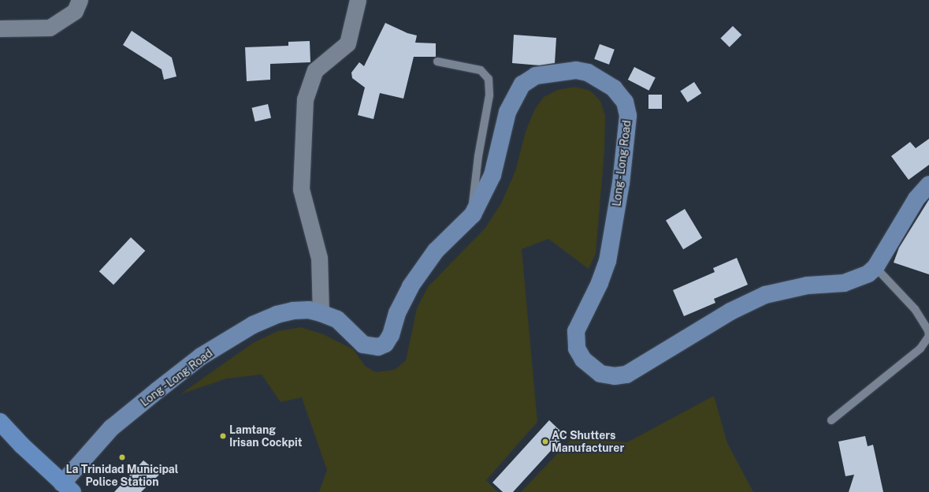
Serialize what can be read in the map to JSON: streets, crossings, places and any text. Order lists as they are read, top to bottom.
{
  "streets": {
    "main road": ["Long - Long Road"]
  },
  "places": ["Lamtang Irisan Cockpit", "AC Shutters Manufacturer", "La Trinidad Municipal Police Station"]
}
